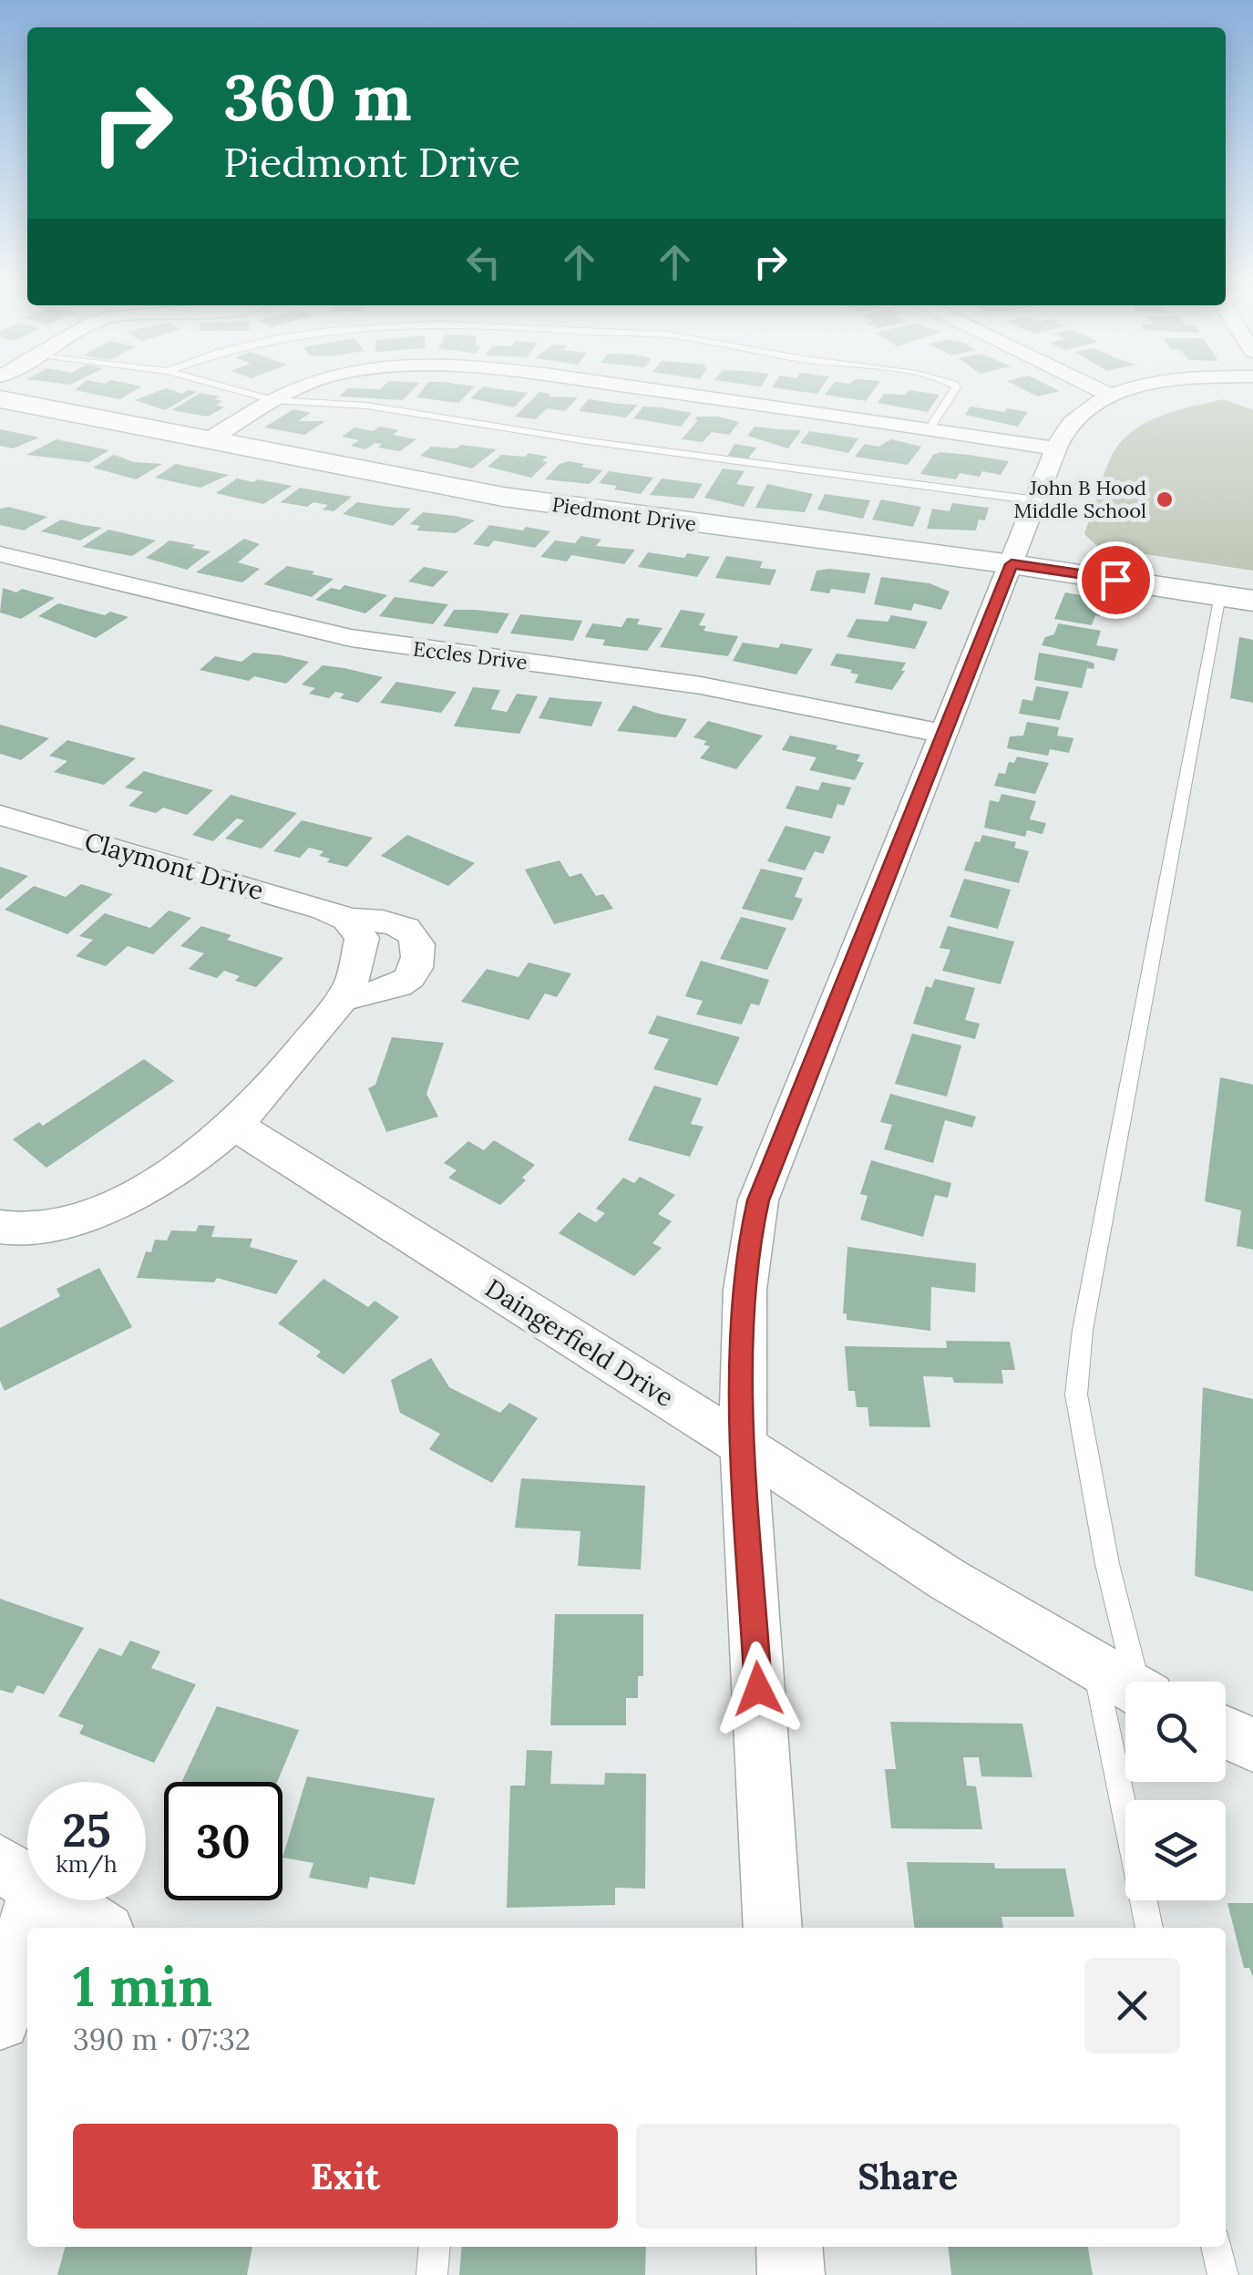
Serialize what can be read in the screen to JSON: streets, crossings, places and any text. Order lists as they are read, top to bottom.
{
  "streets": {
    "street": [
      "Piedmont Drive",
      "Eccles Drive",
      "Claymont Drive",
      "Daingerfield Drive"
    ]
  },
  "places": ["John B Hood Middle School"],
  "page": {
    "turn": ["360 m", "Piedmont Drive"],
    "speed": "25 km/h",
    "limit": "30",
    "heading": ["1 min", "390 m · 07:32"],
    "buttons": ["Exit", "Share"]
  }
}
